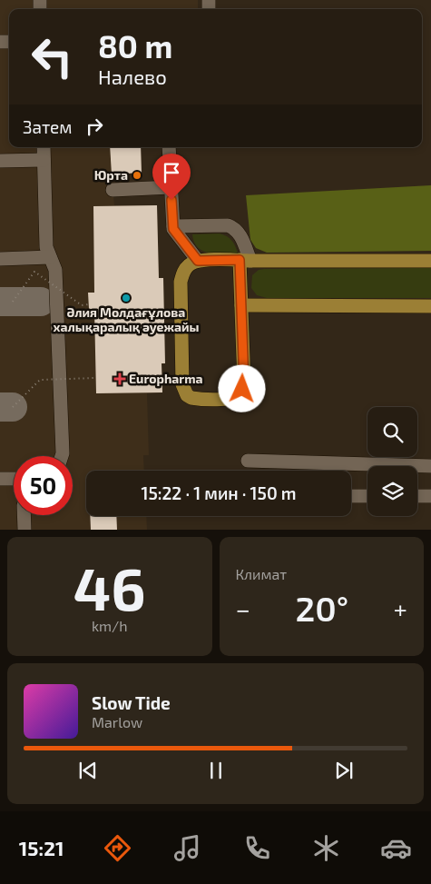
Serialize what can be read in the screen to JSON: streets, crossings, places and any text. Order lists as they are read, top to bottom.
{
  "places": {
    "other": ["Юрта", "Әлия Молдағұлова халықаралық әуежайы"],
    "health": ["Europharma"]
  },
  "page": {
    "turn": ["80 m", "Налево"],
    "then": "Затем",
    "limit": "50",
    "trip": "15:22 · 1 мин · 150 m",
    "tile": [
      ["46", "km/h"],
      "Климат"
    ],
    "heat": ["−", "20°", "+"],
    "song": ["Slow Tide", "Marlow"],
    "tabs": "15:21"
  }
}
